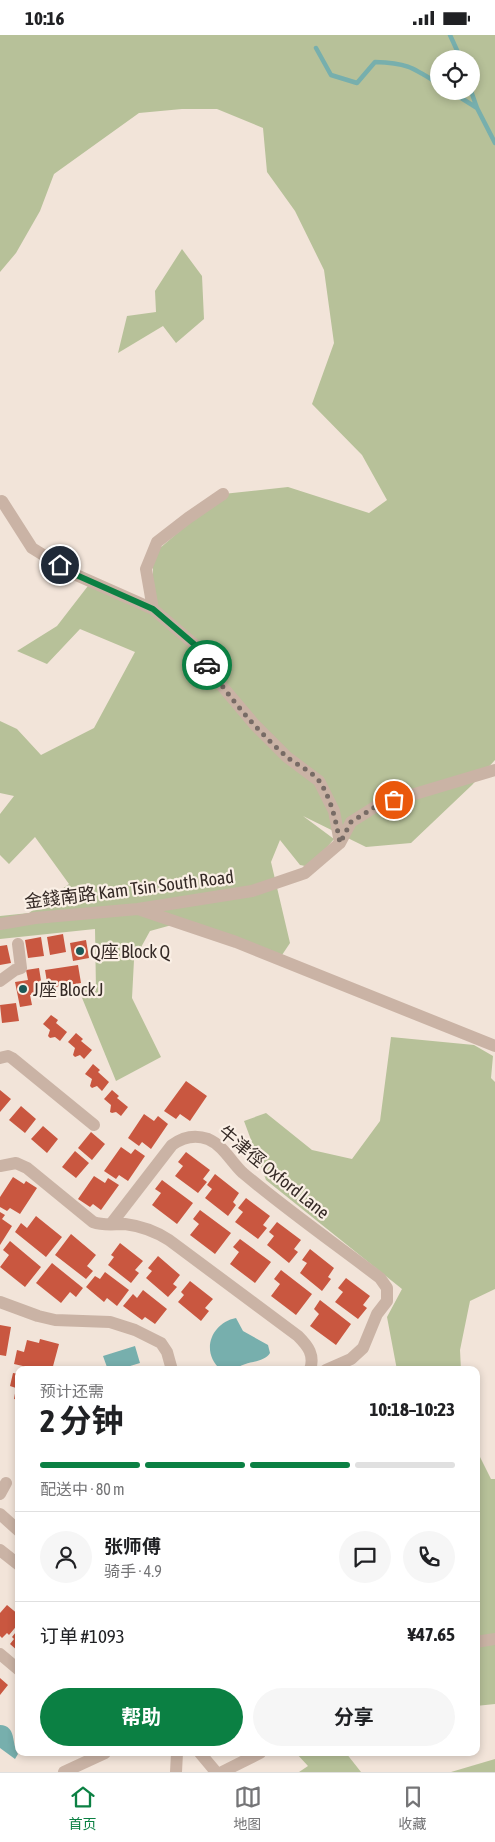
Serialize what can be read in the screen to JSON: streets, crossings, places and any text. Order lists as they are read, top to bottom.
{
  "streets": {
    "street": ["金錢南路 Kam Tsin South Road", "牛津徑 Oxford Lane"]
  },
  "places": ["Q座 Block Q", "J座 Block J"],
  "page": {
    "status": "10:16",
    "heading": ["2 分钟", "预计还需", "10:18–10:23"],
    "panel": [
      "张师傅",
      "骑手 · 4.9",
      "订单 #1093",
      "¥47.65"
    ],
    "bar": "配送中 · 80 m",
    "buttons": ["帮助", "分享"],
    "tabs": ["首页", "地图", "收藏"]
  }
}
